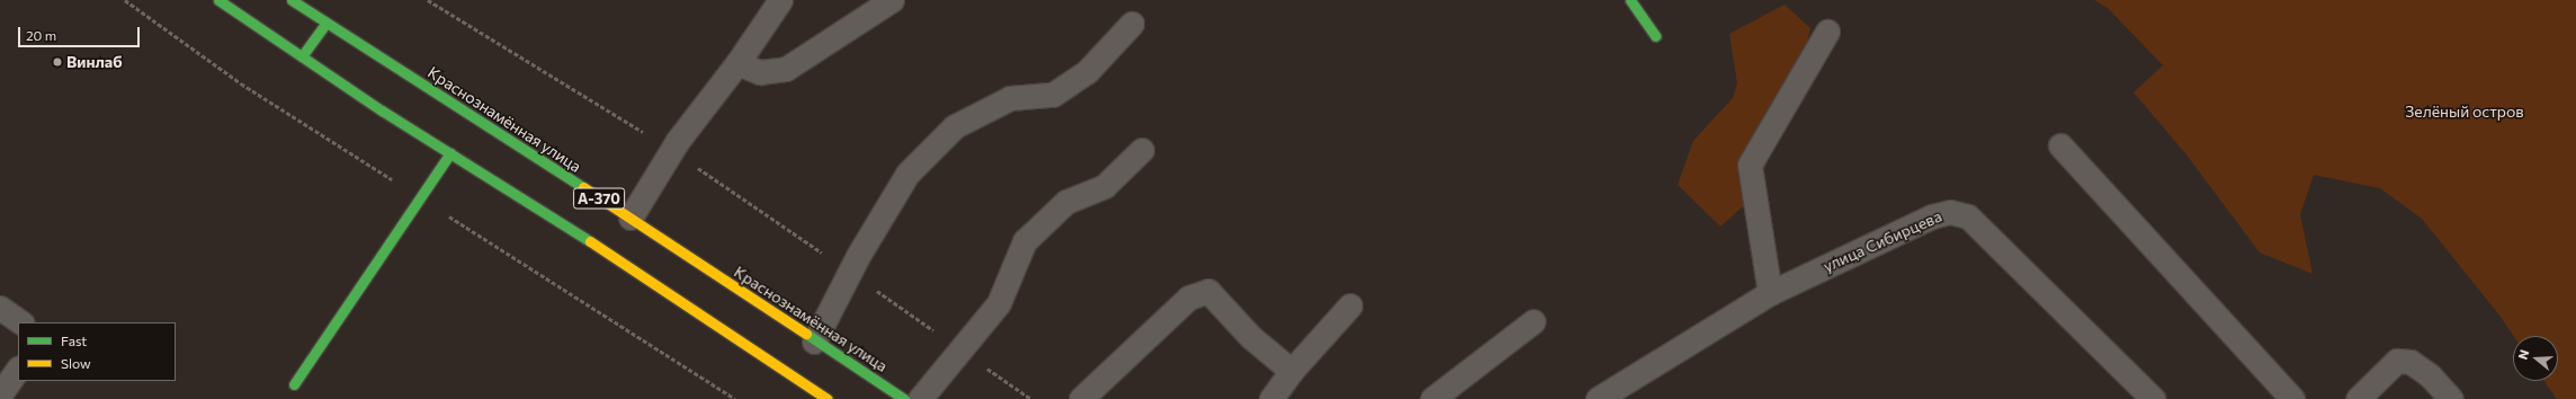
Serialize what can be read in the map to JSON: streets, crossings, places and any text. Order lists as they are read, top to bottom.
{
  "streets": {
    "main road": ["Краснознамённая улица", "А-370"],
    "lane": ["улица Сибирцева"]
  },
  "parks": ["Зелёный остров"],
  "places": ["Винлаб"],
  "legend": ["Fast", "Slow"],
  "scale_bar": "20 m",
  "north": "left"
}
